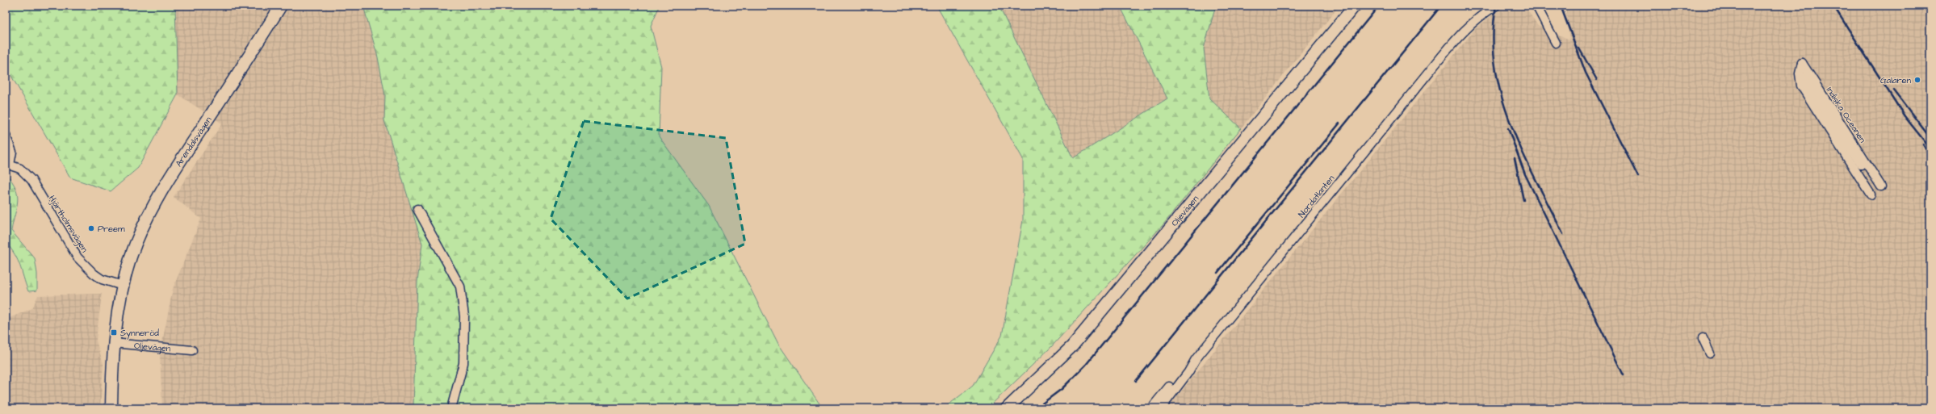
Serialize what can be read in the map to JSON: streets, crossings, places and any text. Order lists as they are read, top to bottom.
{
  "streets": {
    "street": [
      "Indiska Oceanen",
      "Arendalsvägen",
      "Nordatlanten",
      "Oljevägen",
      "Hjärtholmsvägen"
    ]
  },
  "crossings": [
    ["Arendalsvägen", "Hjärtholmsvägen"]
  ],
  "places": {
    "other": ["Galären", "Preem"],
    "transit": ["Synneröd"]
  }
}
